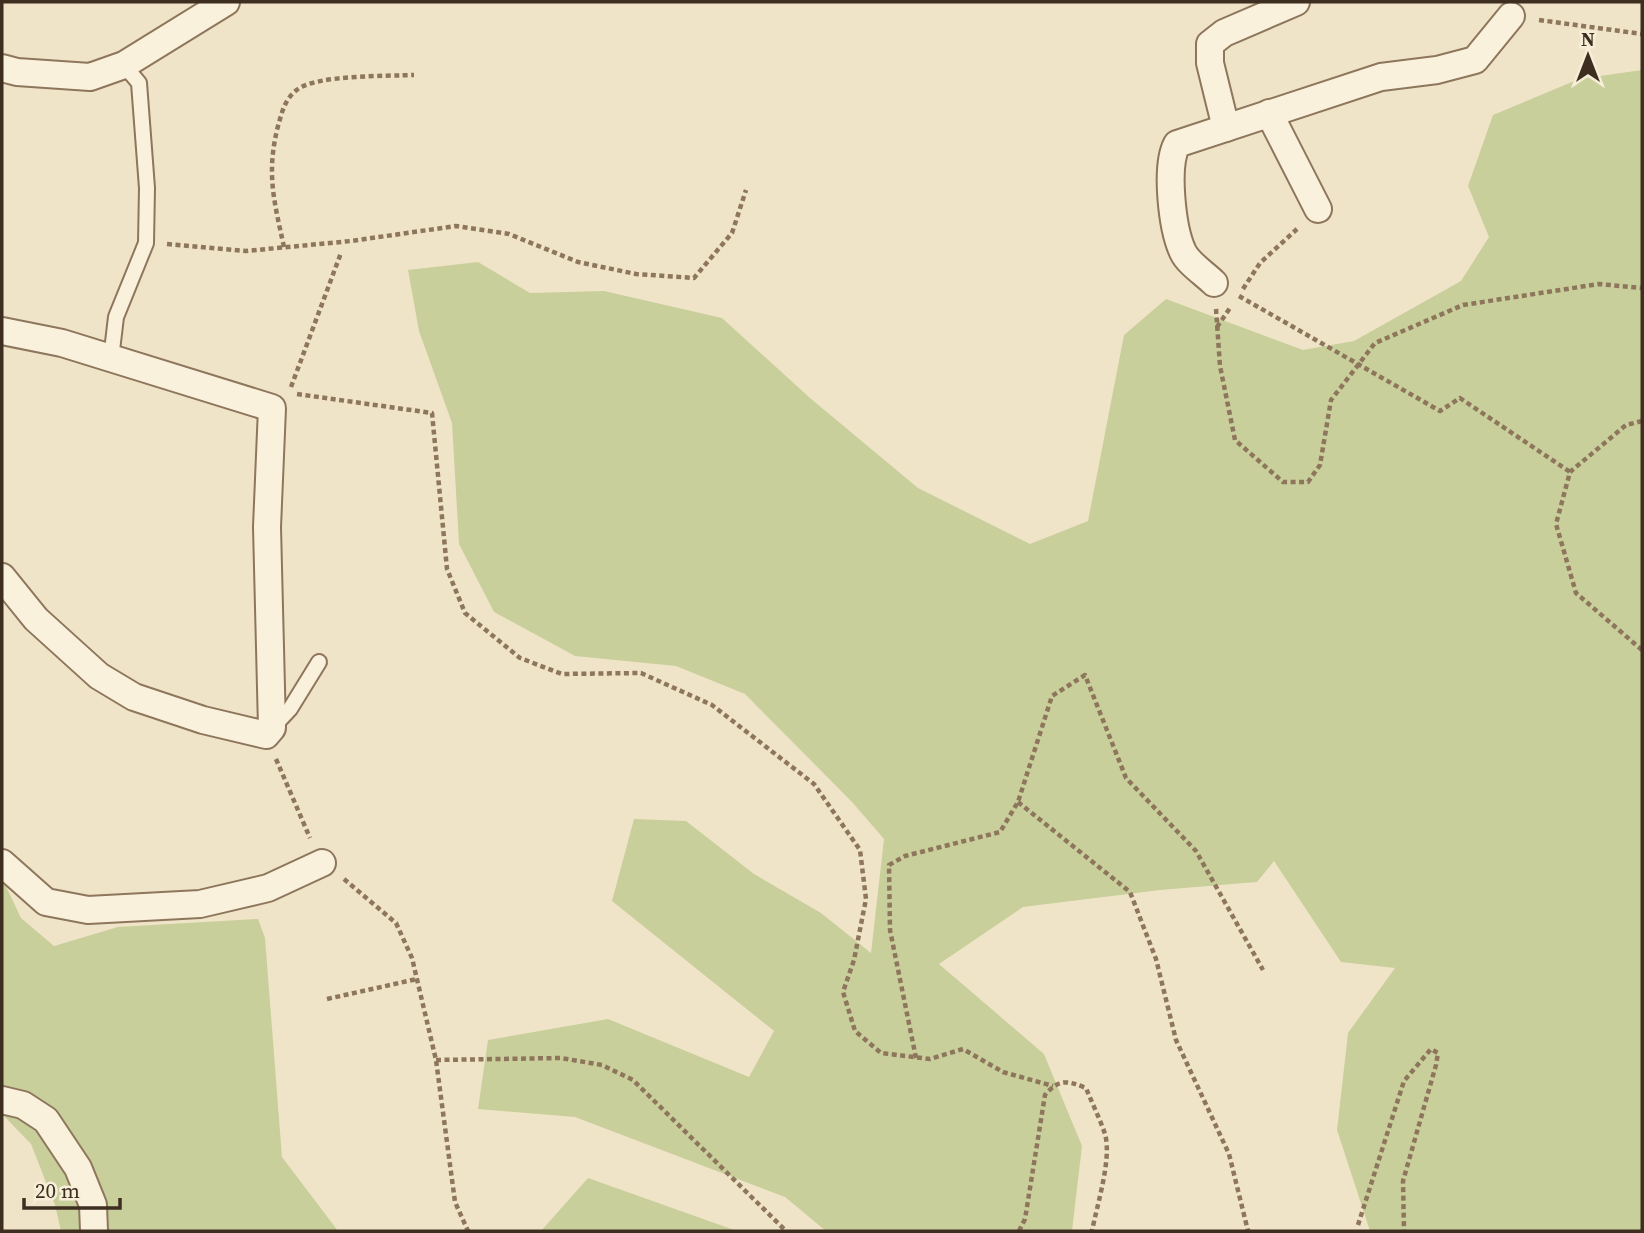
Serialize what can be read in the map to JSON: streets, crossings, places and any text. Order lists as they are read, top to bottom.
{
  "scale_bar": "20 m",
  "north": "top"
}
